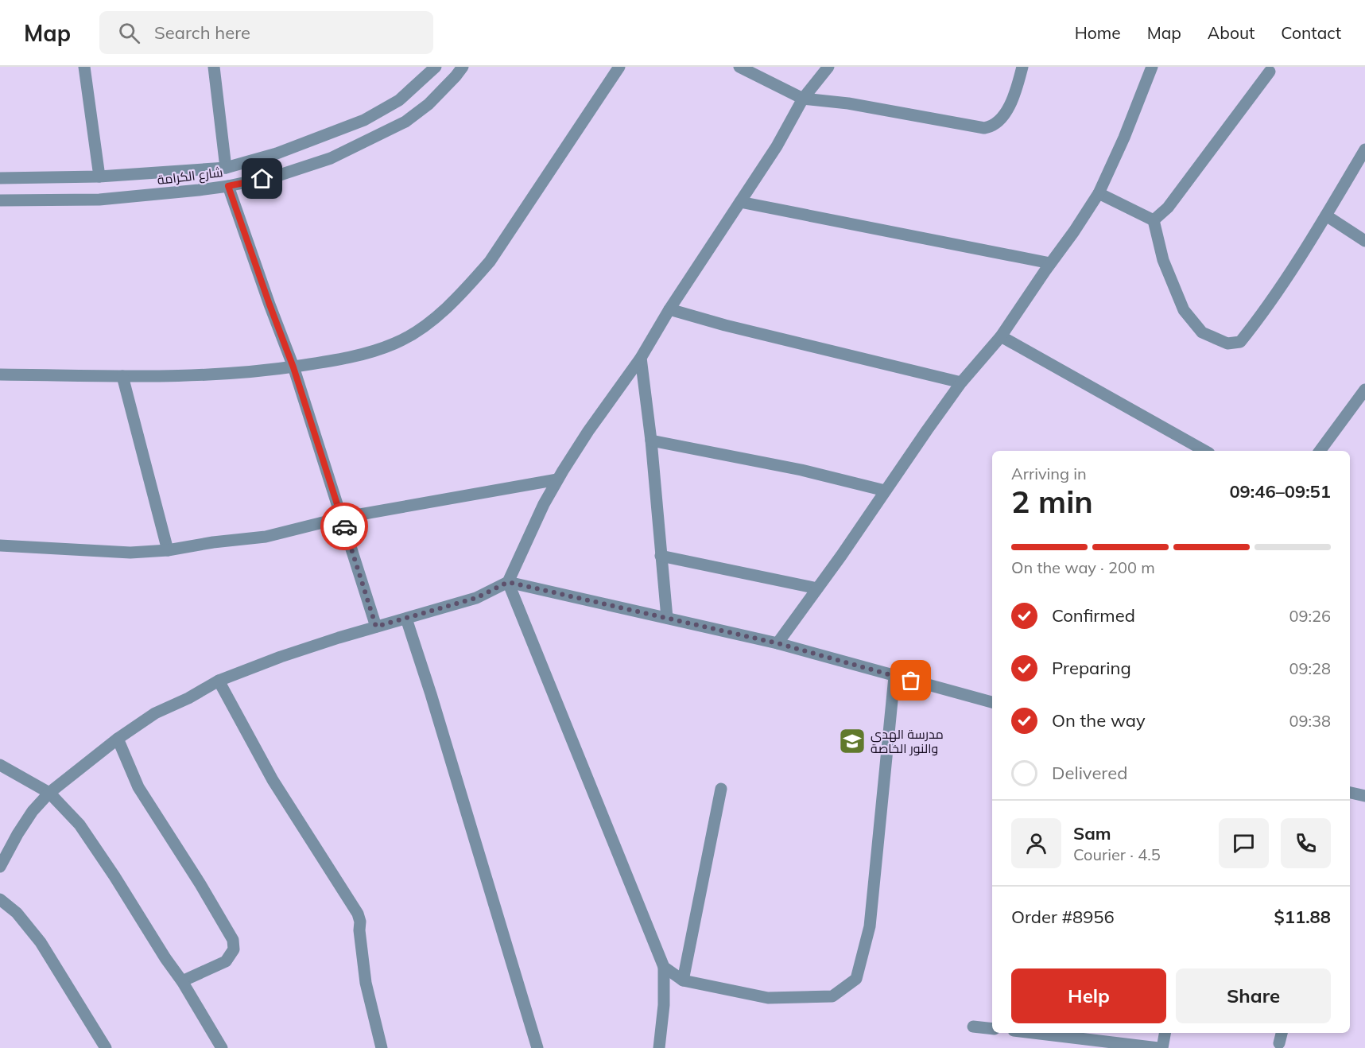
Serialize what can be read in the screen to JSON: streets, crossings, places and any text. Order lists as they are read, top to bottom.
{
  "streets": {
    "street": ["شارع الكرامة"]
  },
  "places": {
    "school or university": ["مدرسة الهدى والنور الخاصة"]
  },
  "page": {
    "header": "Map",
    "search": "Search here",
    "nav": [
      "Home",
      "Map",
      "About",
      "Contact"
    ],
    "heading": ["2 min", "Arriving in", "09:46–09:51"],
    "panel": [
      "Sam",
      "Courier · 4.5",
      "Order #8956",
      "$11.88"
    ],
    "bar": "On the way · 200 m",
    "list": [
      ["Confirmed", "09:26"],
      ["Preparing", "09:28"],
      ["On the way", "09:38"],
      "Delivered"
    ],
    "buttons": ["Help", "Share"]
  }
}
